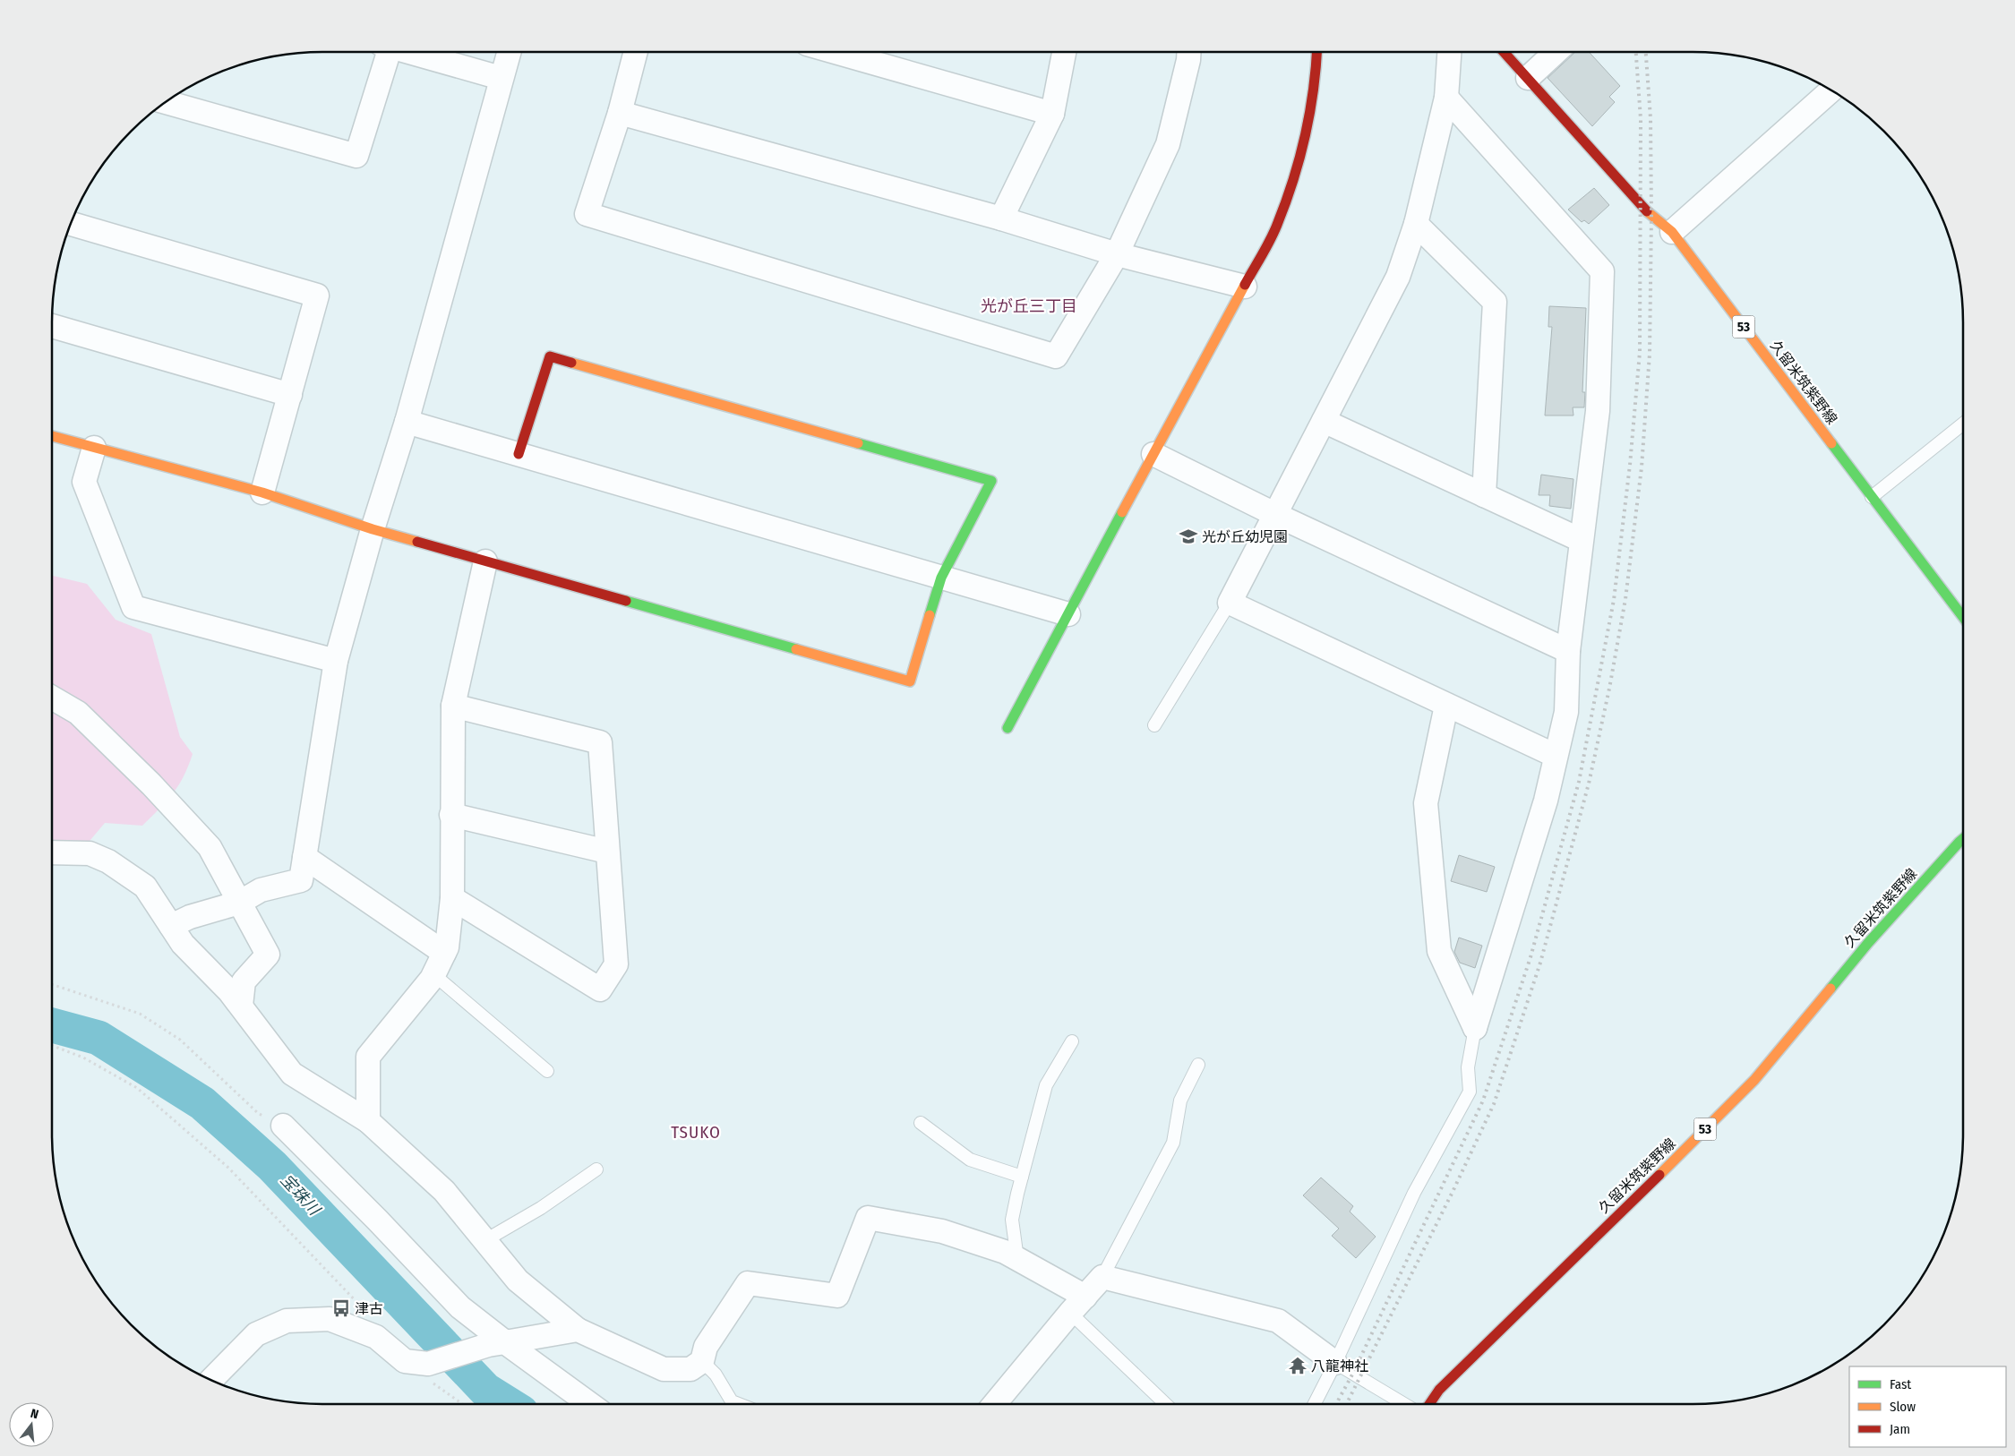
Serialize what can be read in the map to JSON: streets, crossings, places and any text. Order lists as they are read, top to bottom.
{
  "streets": {
    "street": ["53", "久留米筑紫野線"]
  },
  "districts": ["光が丘三丁目", "TSUKO"],
  "water": ["宝珠川"],
  "places": {
    "school or university": ["光が丘幼児園"],
    "bus stop": ["津古"],
    "temple": ["八龍神社"]
  },
  "legend": ["Fast", "Slow", "Jam"],
  "north": "top"
}
